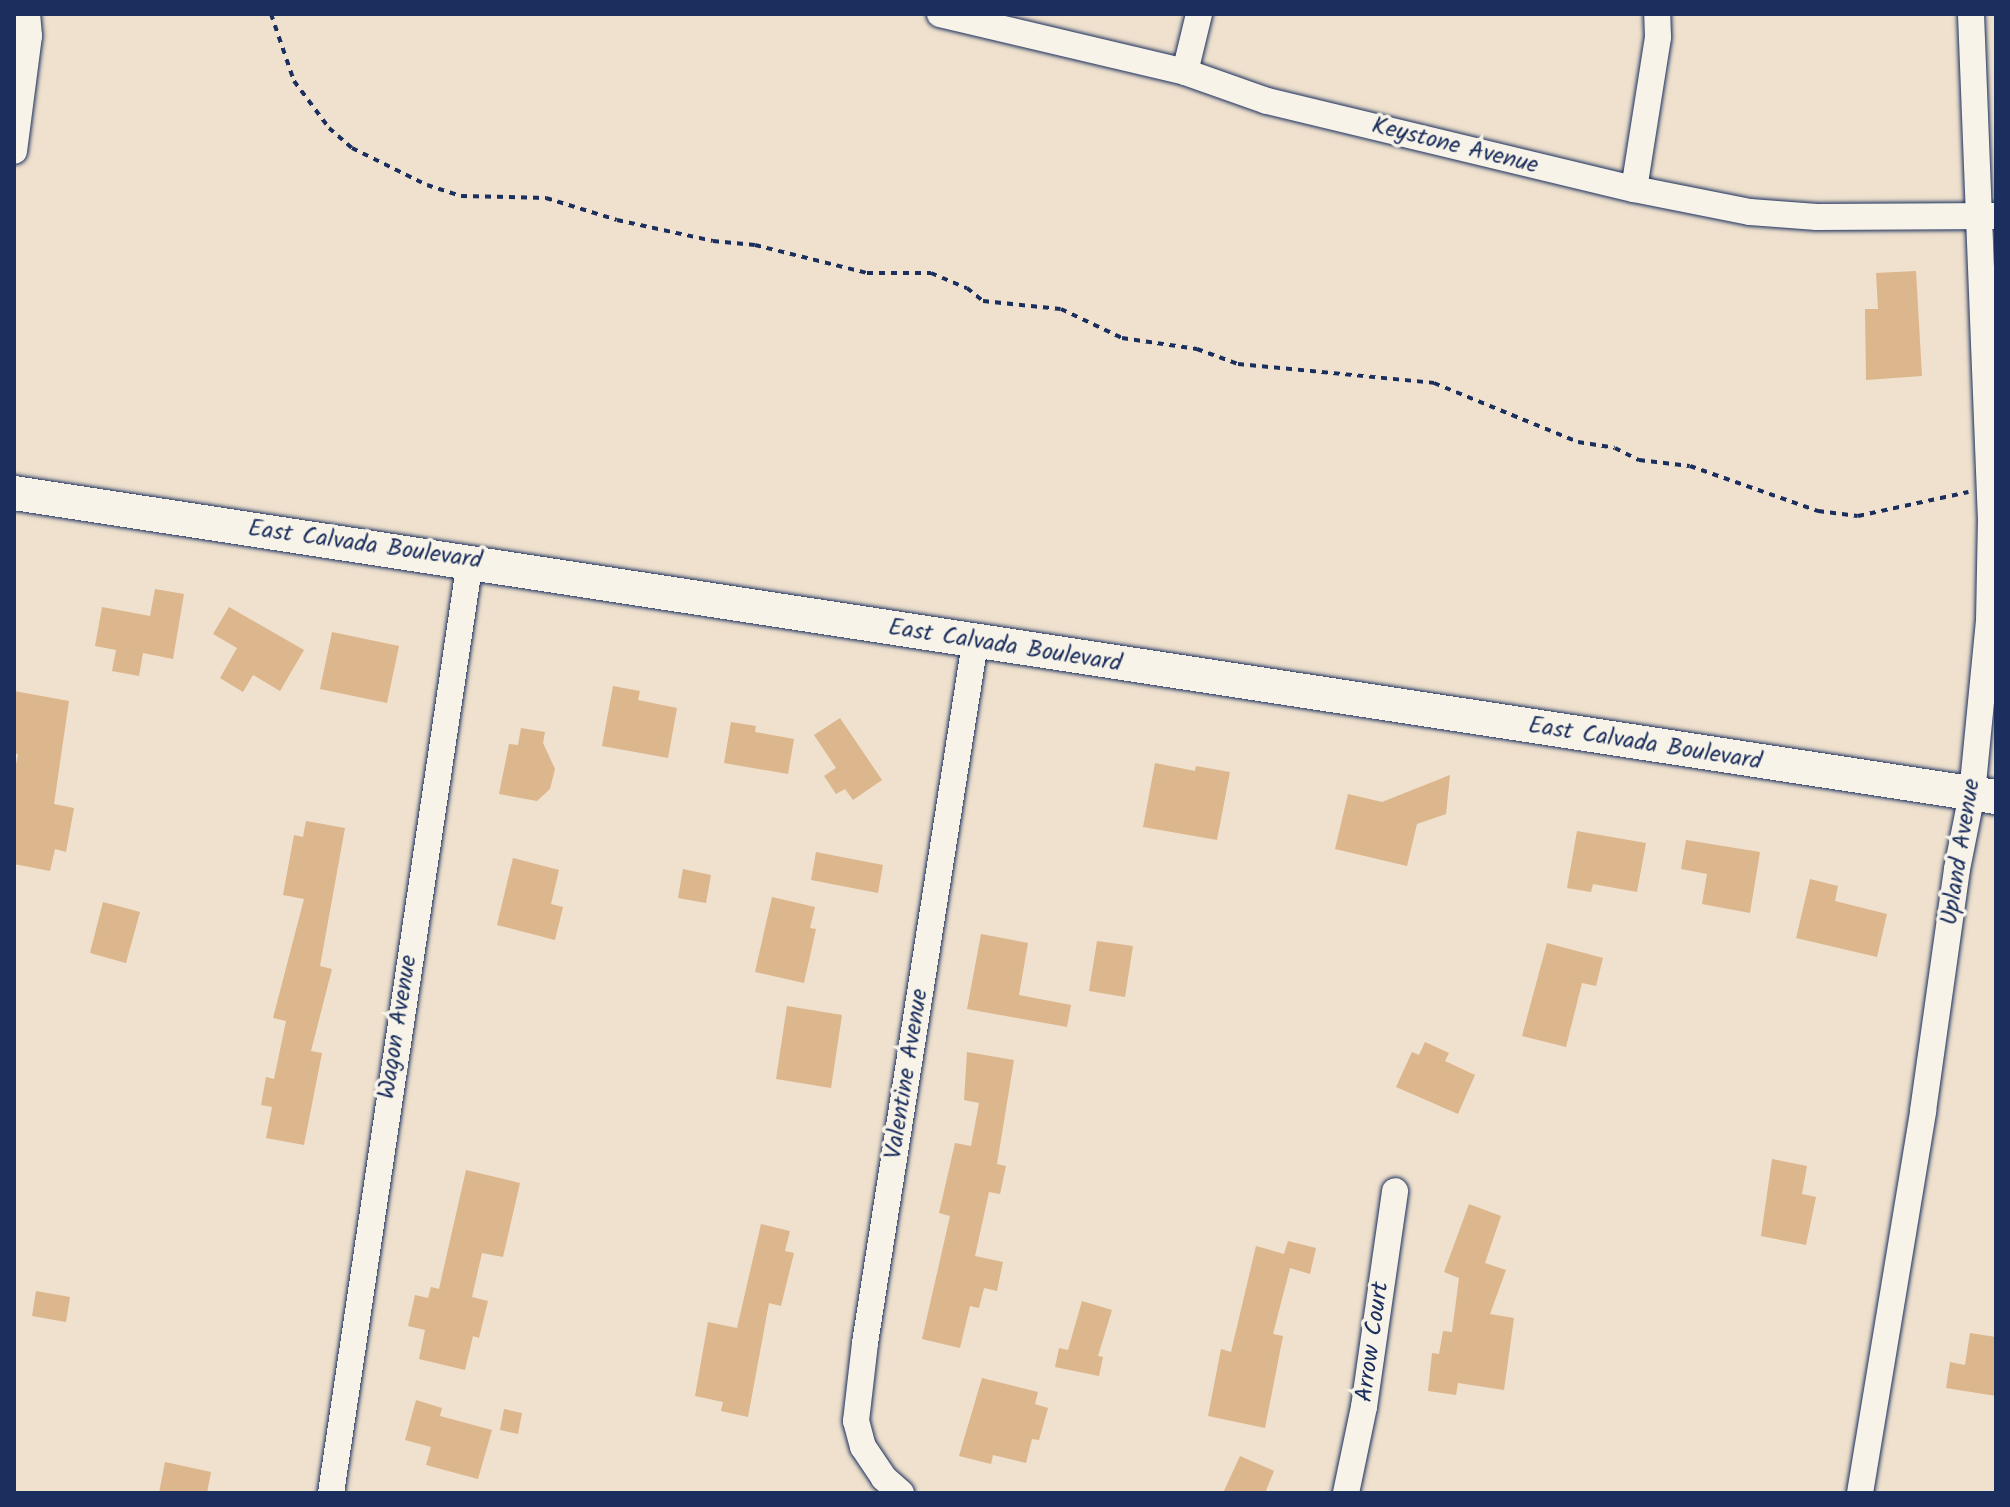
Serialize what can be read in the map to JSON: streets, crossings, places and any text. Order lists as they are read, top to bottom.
{
  "streets": {
    "main road": ["East Calvada Boulevard"],
    "street": [
      "Keystone Avenue",
      "Upland Avenue",
      "Wagon Avenue",
      "Valentine Avenue",
      "Arrow Court"
    ]
  },
  "crossings": [
    ["Keystone Avenue", "Upland Avenue"],
    ["East Calvada Boulevard", "Upland Avenue"],
    ["East Calvada Boulevard", "Wagon Avenue"],
    ["East Calvada Boulevard", "Valentine Avenue"]
  ]
}
